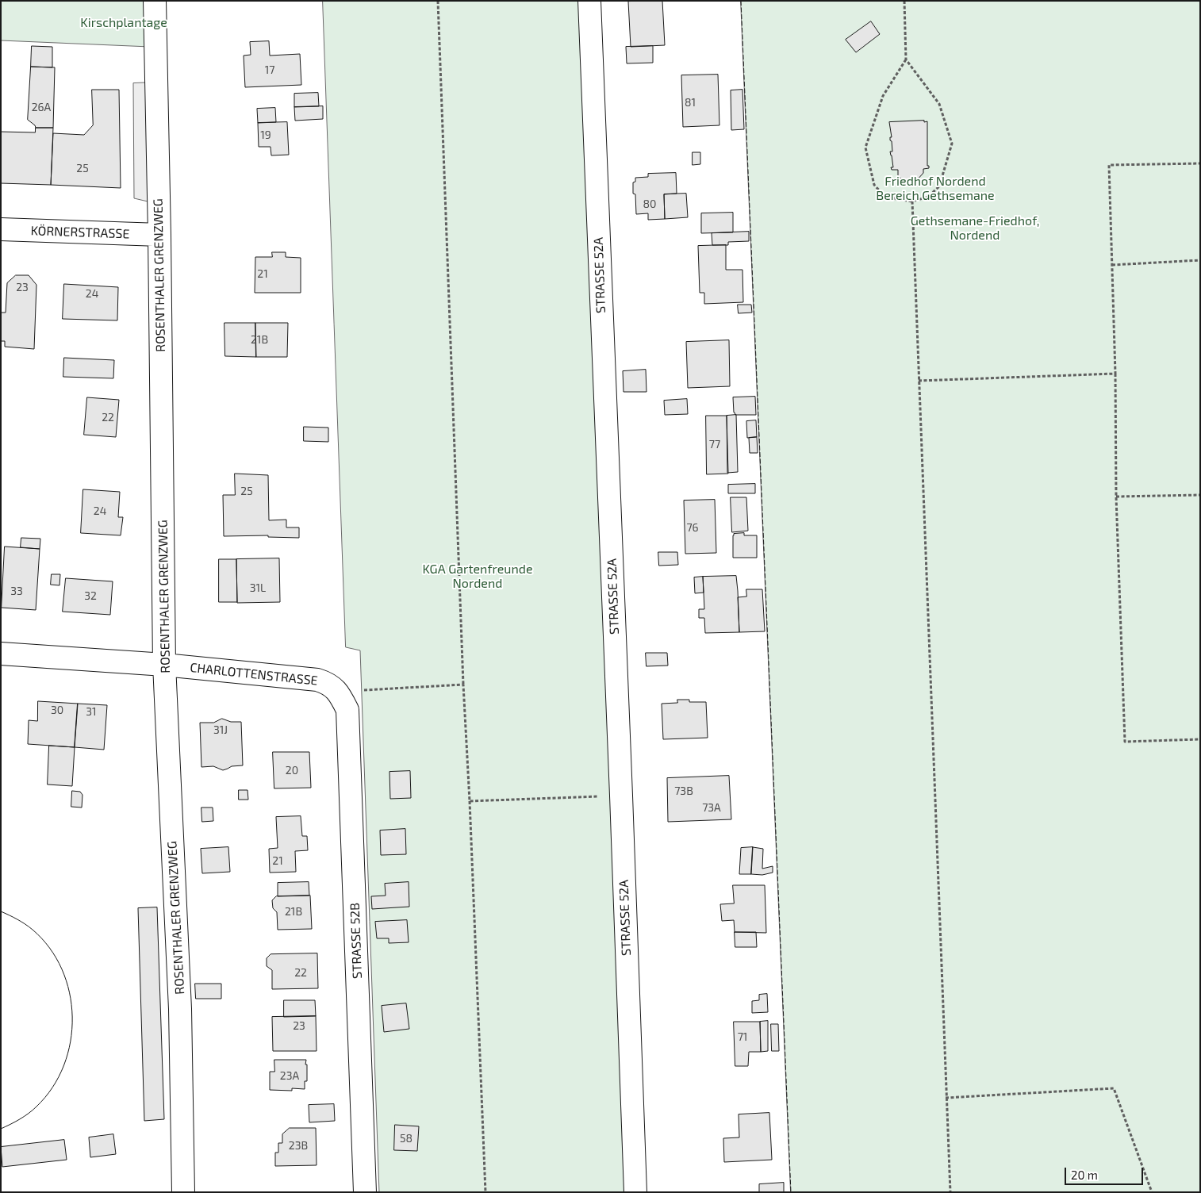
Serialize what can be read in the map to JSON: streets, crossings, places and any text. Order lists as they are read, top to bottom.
{
  "streets": {
    "street": [
      "KÖRNERSTRASSE",
      "ROSENTHALER GRENZWEG",
      "STRASSE 52A",
      "CHARLOTTENSTRASSE",
      "STRASSE 52B"
    ]
  },
  "crossings": [
    ["KÖRNERSTRASSE", "ROSENTHALER GRENZWEG"],
    ["ROSENTHALER GRENZWEG", "CHARLOTTENSTRASSE"],
    ["CHARLOTTENSTRASSE", "STRASSE 52B"]
  ],
  "parks": [
    "Kirschplantage",
    "Friedhof Nordend Bereich Gethsemane",
    "Gethsemane-Friedhof, Nordend",
    "KGA Gartenfreunde Nordend"
  ],
  "house_numbers": [
    "17",
    "81",
    "26A",
    "19",
    "25",
    "80",
    "21",
    "23",
    "24",
    "21B",
    "22",
    "77",
    "25",
    "24",
    "76",
    "31L",
    "33",
    "32",
    "30",
    "31",
    "31J",
    "20",
    "73B",
    "73A",
    "21",
    "21B",
    "22",
    "23",
    "71",
    "23A",
    "58",
    "23B"
  ],
  "scale_bar": "20 m"
}
